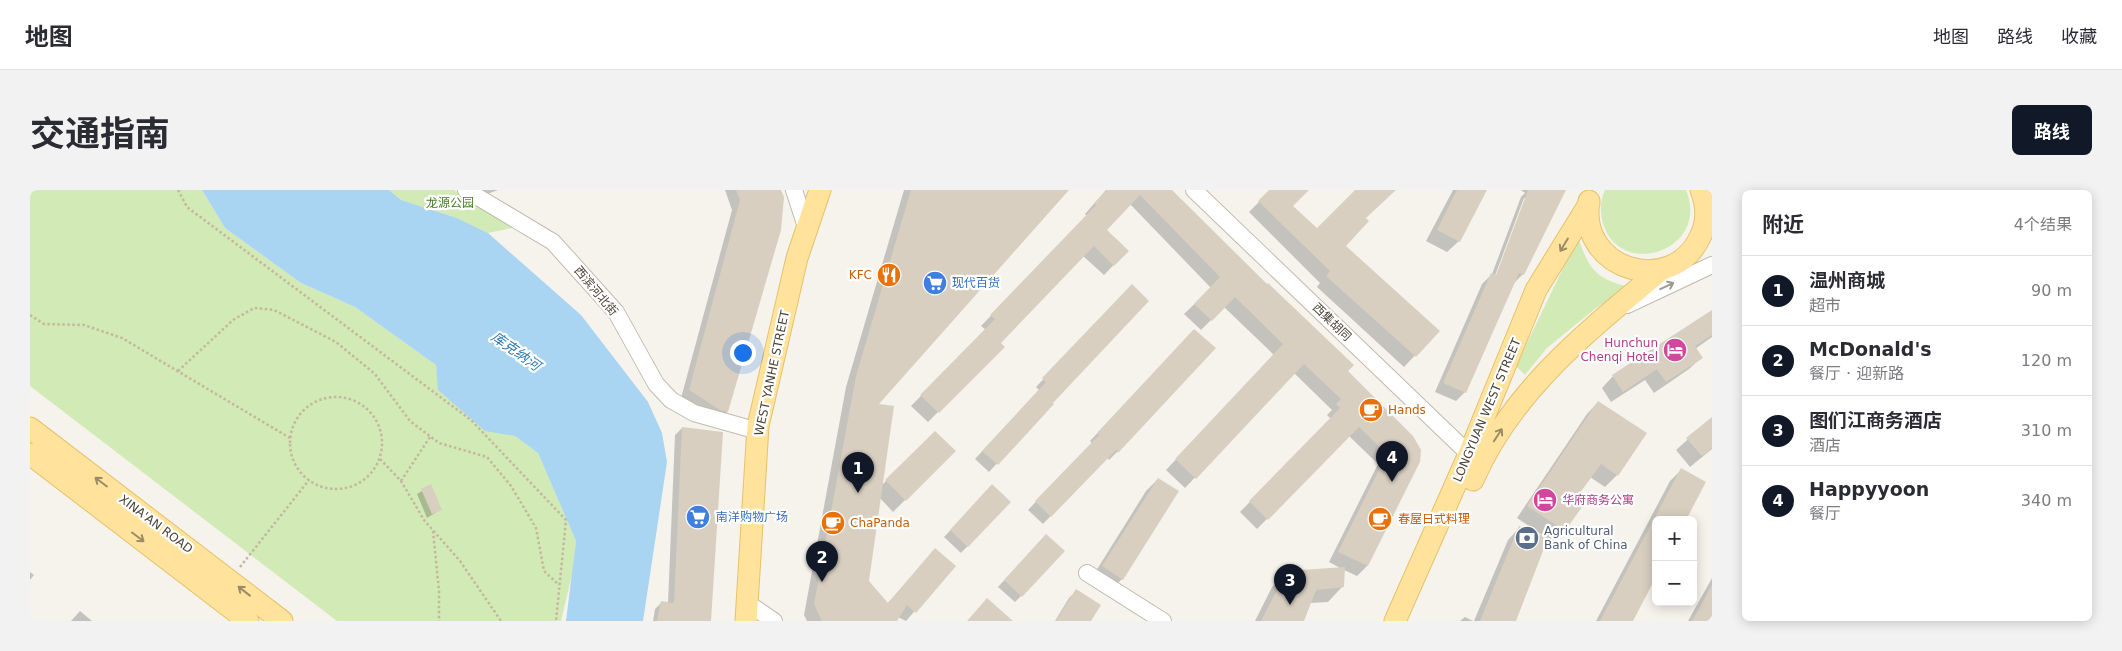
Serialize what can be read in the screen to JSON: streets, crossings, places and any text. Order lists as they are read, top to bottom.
{
  "streets": {
    "main road": ["WEST YANHE STREET", "LONGYUAN WEST STREET", "XINA'AN ROAD"],
    "street": ["西滨河北街", "西集胡同"]
  },
  "crossings": [
    ["西滨河北街", "WEST YANHE STREET"],
    ["西集胡同", "LONGYUAN WEST STREET"]
  ],
  "water": ["库克纳河"],
  "parks": ["龙源公园"],
  "places": {
    "restaurant": ["KFC"],
    "supermarket": ["现代百货", "南洋购物广场"],
    "hotel": ["Hunchun Chenqi Hotel", "华府商务公寓"],
    "cafe": ["Hands", "春屋日式料理", "ChaPanda"],
    "bank": ["Agricultural Bank of China"]
  },
  "page": {
    "header": "地图",
    "nav": ["地图", "路线", "收藏"],
    "title": "交通指南",
    "buttons": "路线",
    "heading": ["附近", "4个结果"],
    "list": [
      {
        "mark": "1",
        "name": "温州商城",
        "note": "超市",
        "value": "90 m"
      },
      {
        "mark": "2",
        "name": "McDonald's",
        "note": "餐厅 · 迎新路",
        "value": "120 m"
      },
      {
        "mark": "3",
        "name": "图们江商务酒店",
        "note": "酒店",
        "value": "310 m"
      },
      {
        "mark": "4",
        "name": "Happyyoon",
        "note": "餐厅",
        "value": "340 m"
      }
    ],
    "pins": [
      "4",
      "1",
      "2",
      "3"
    ],
    "map_buttons": ["+", "−"]
  }
}
